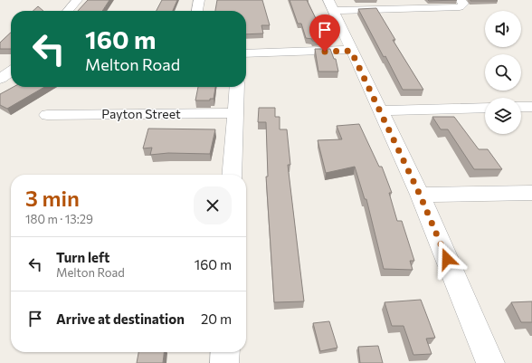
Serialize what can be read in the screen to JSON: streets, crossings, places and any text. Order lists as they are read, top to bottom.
{
  "streets": {
    "street": ["Payton Street"]
  },
  "page": {
    "turn": ["160 m", "Melton Road"],
    "heading": ["3 min", "180 m · 13:29"],
    "list": [
      {
        "name": "Turn left",
        "note": "Melton Road",
        "value": "160 m"
      },
      {
        "name": "Arrive at destination",
        "value": "20 m"
      }
    ]
  }
}
